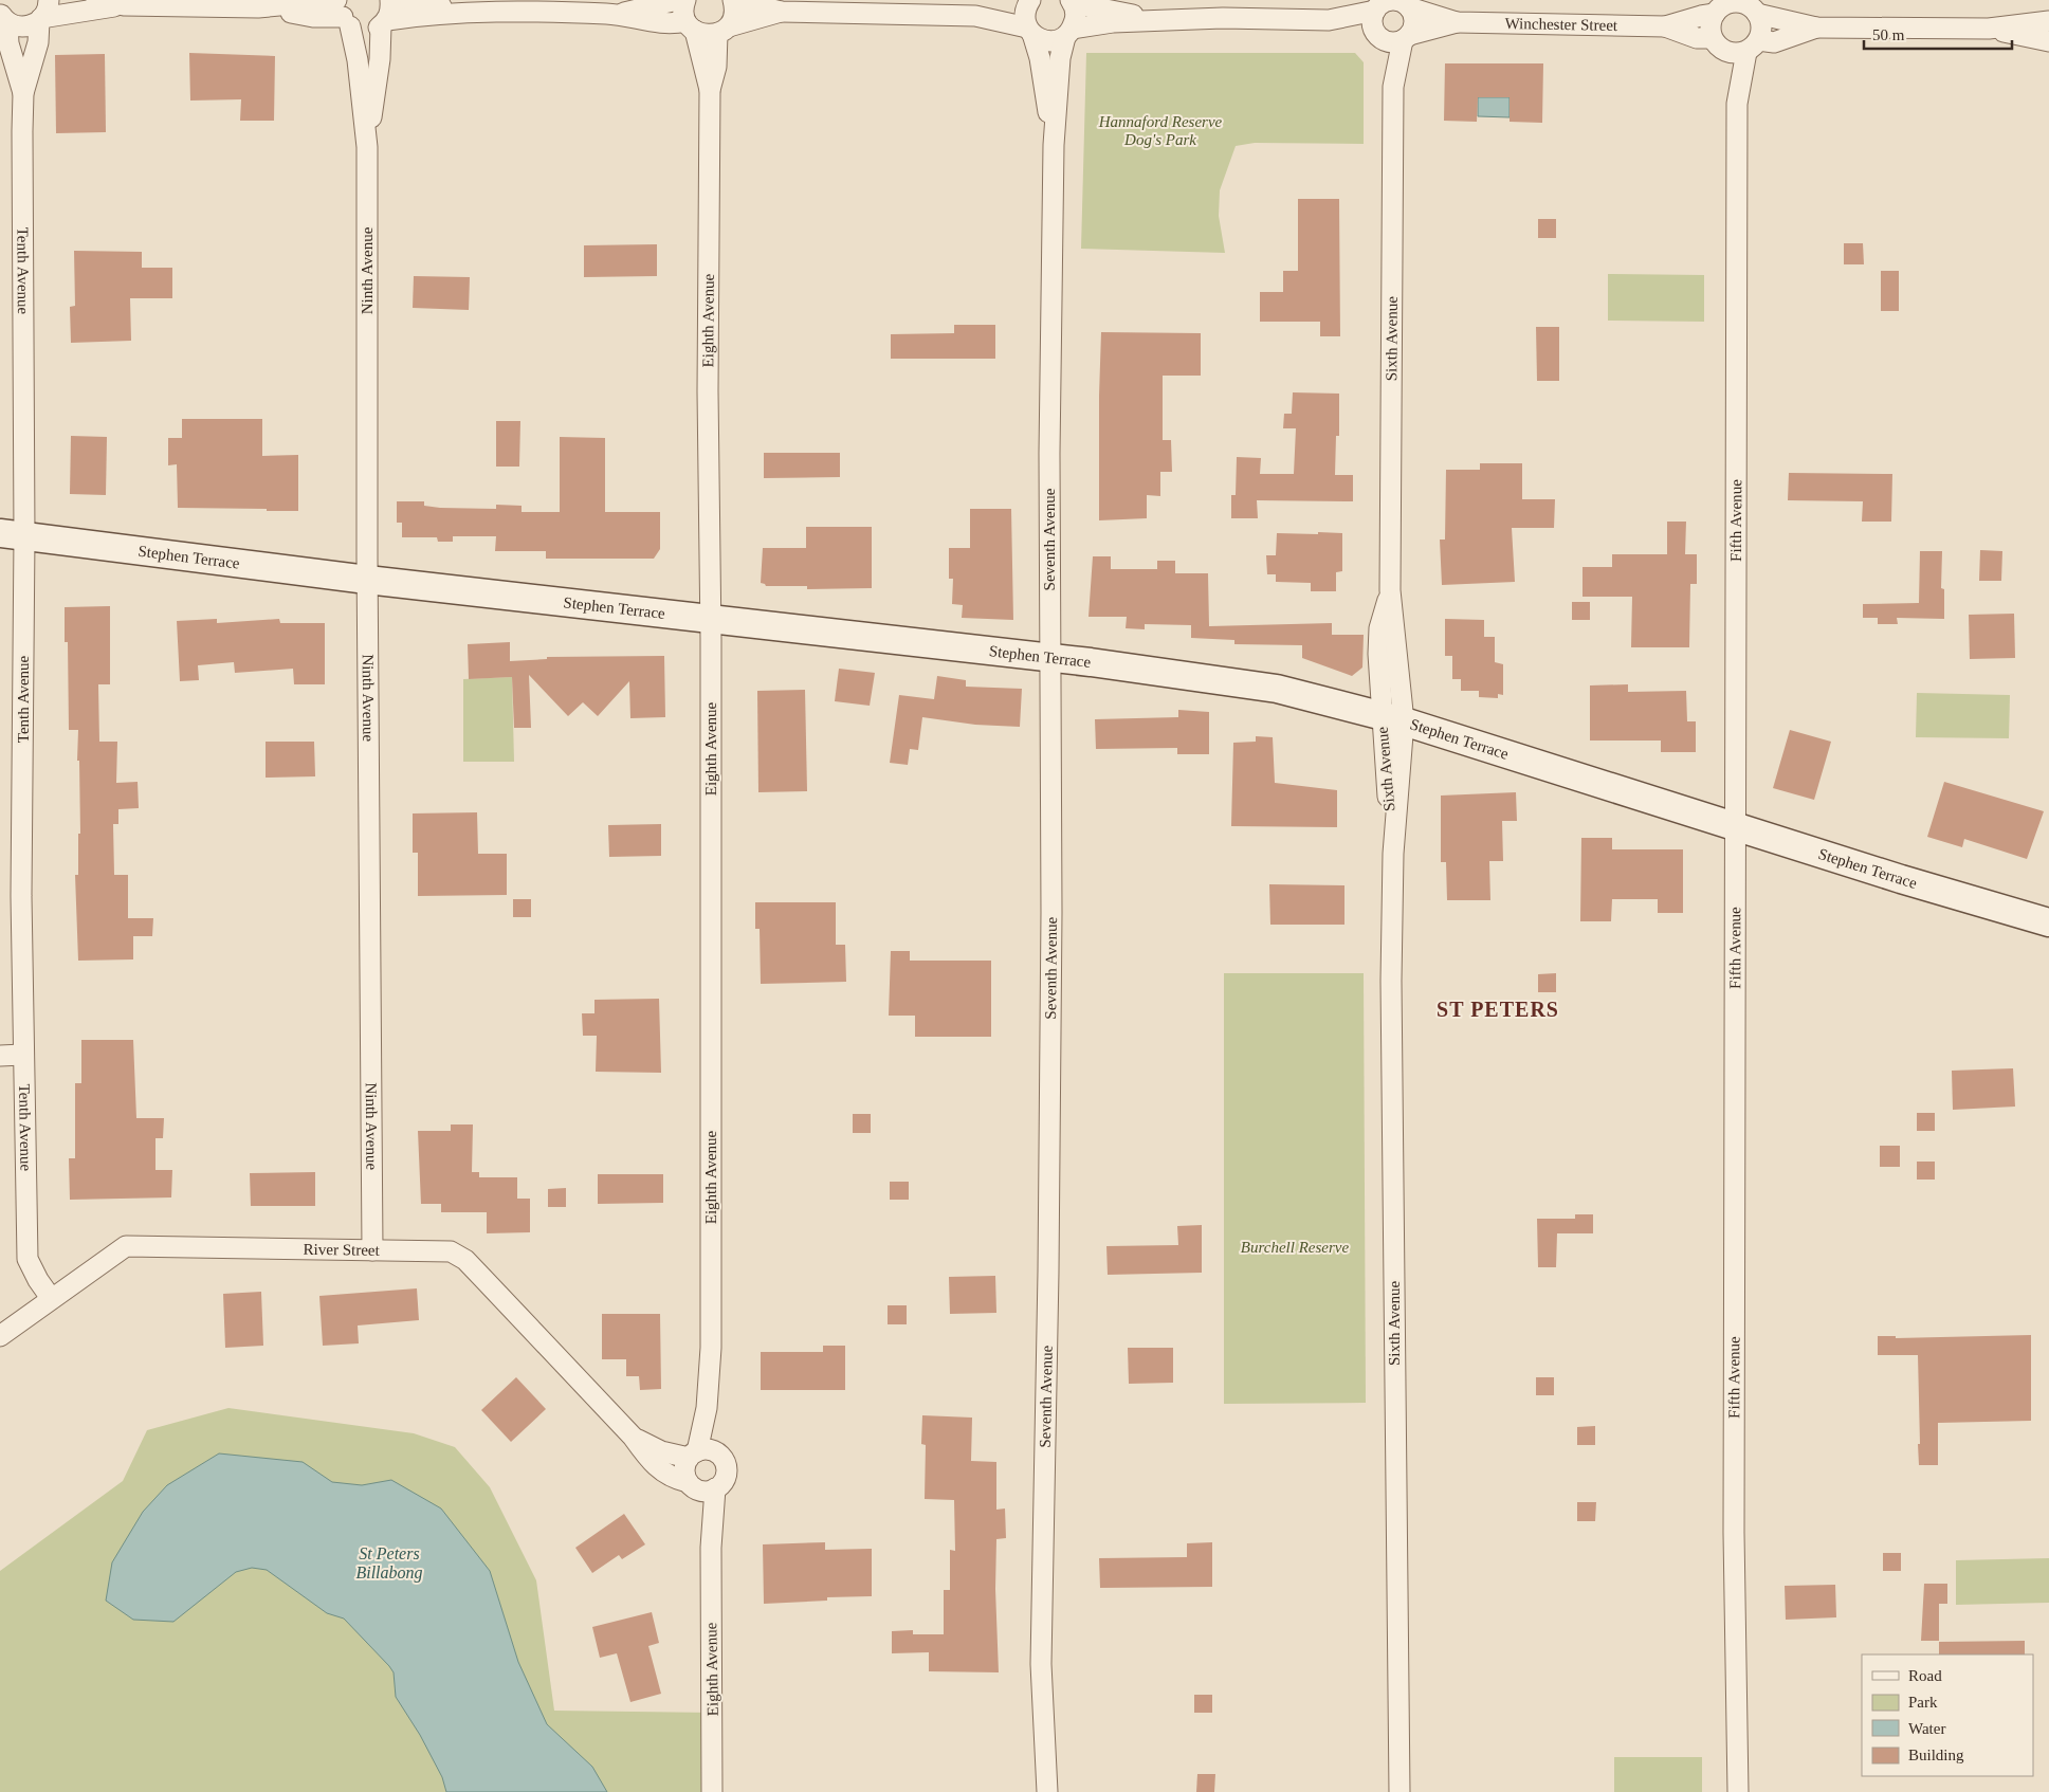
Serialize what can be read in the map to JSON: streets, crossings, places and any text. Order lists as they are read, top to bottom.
{
  "streets": {
    "main road": ["Stephen Terrace"],
    "street": [
      "Winchester Street",
      "Tenth Avenue",
      "Ninth Avenue",
      "Eighth Avenue",
      "Sixth Avenue",
      "Fifth Avenue",
      "Seventh Avenue",
      "River Street"
    ]
  },
  "crossings": [
    ["Winchester Street", "Sixth Avenue"],
    ["Winchester Street", "Fifth Avenue"],
    ["Tenth Avenue", "Stephen Terrace"],
    ["Tenth Avenue", "River Street"],
    ["Ninth Avenue", "Stephen Terrace"],
    ["Ninth Avenue", "River Street"],
    ["Eighth Avenue", "Stephen Terrace"],
    ["Eighth Avenue", "River Street"],
    ["Sixth Avenue", "Stephen Terrace"],
    ["Fifth Avenue", "Stephen Terrace"],
    ["Seventh Avenue", "Stephen Terrace"]
  ],
  "districts": ["ST PETERS"],
  "water": ["St Peters Billabong"],
  "parks": ["Hannaford Reserve Dog's Park", "Burchell Reserve"],
  "legend": [
    "Road",
    "Park",
    "Water",
    "Building"
  ],
  "scale_bar": "50 m"
}
